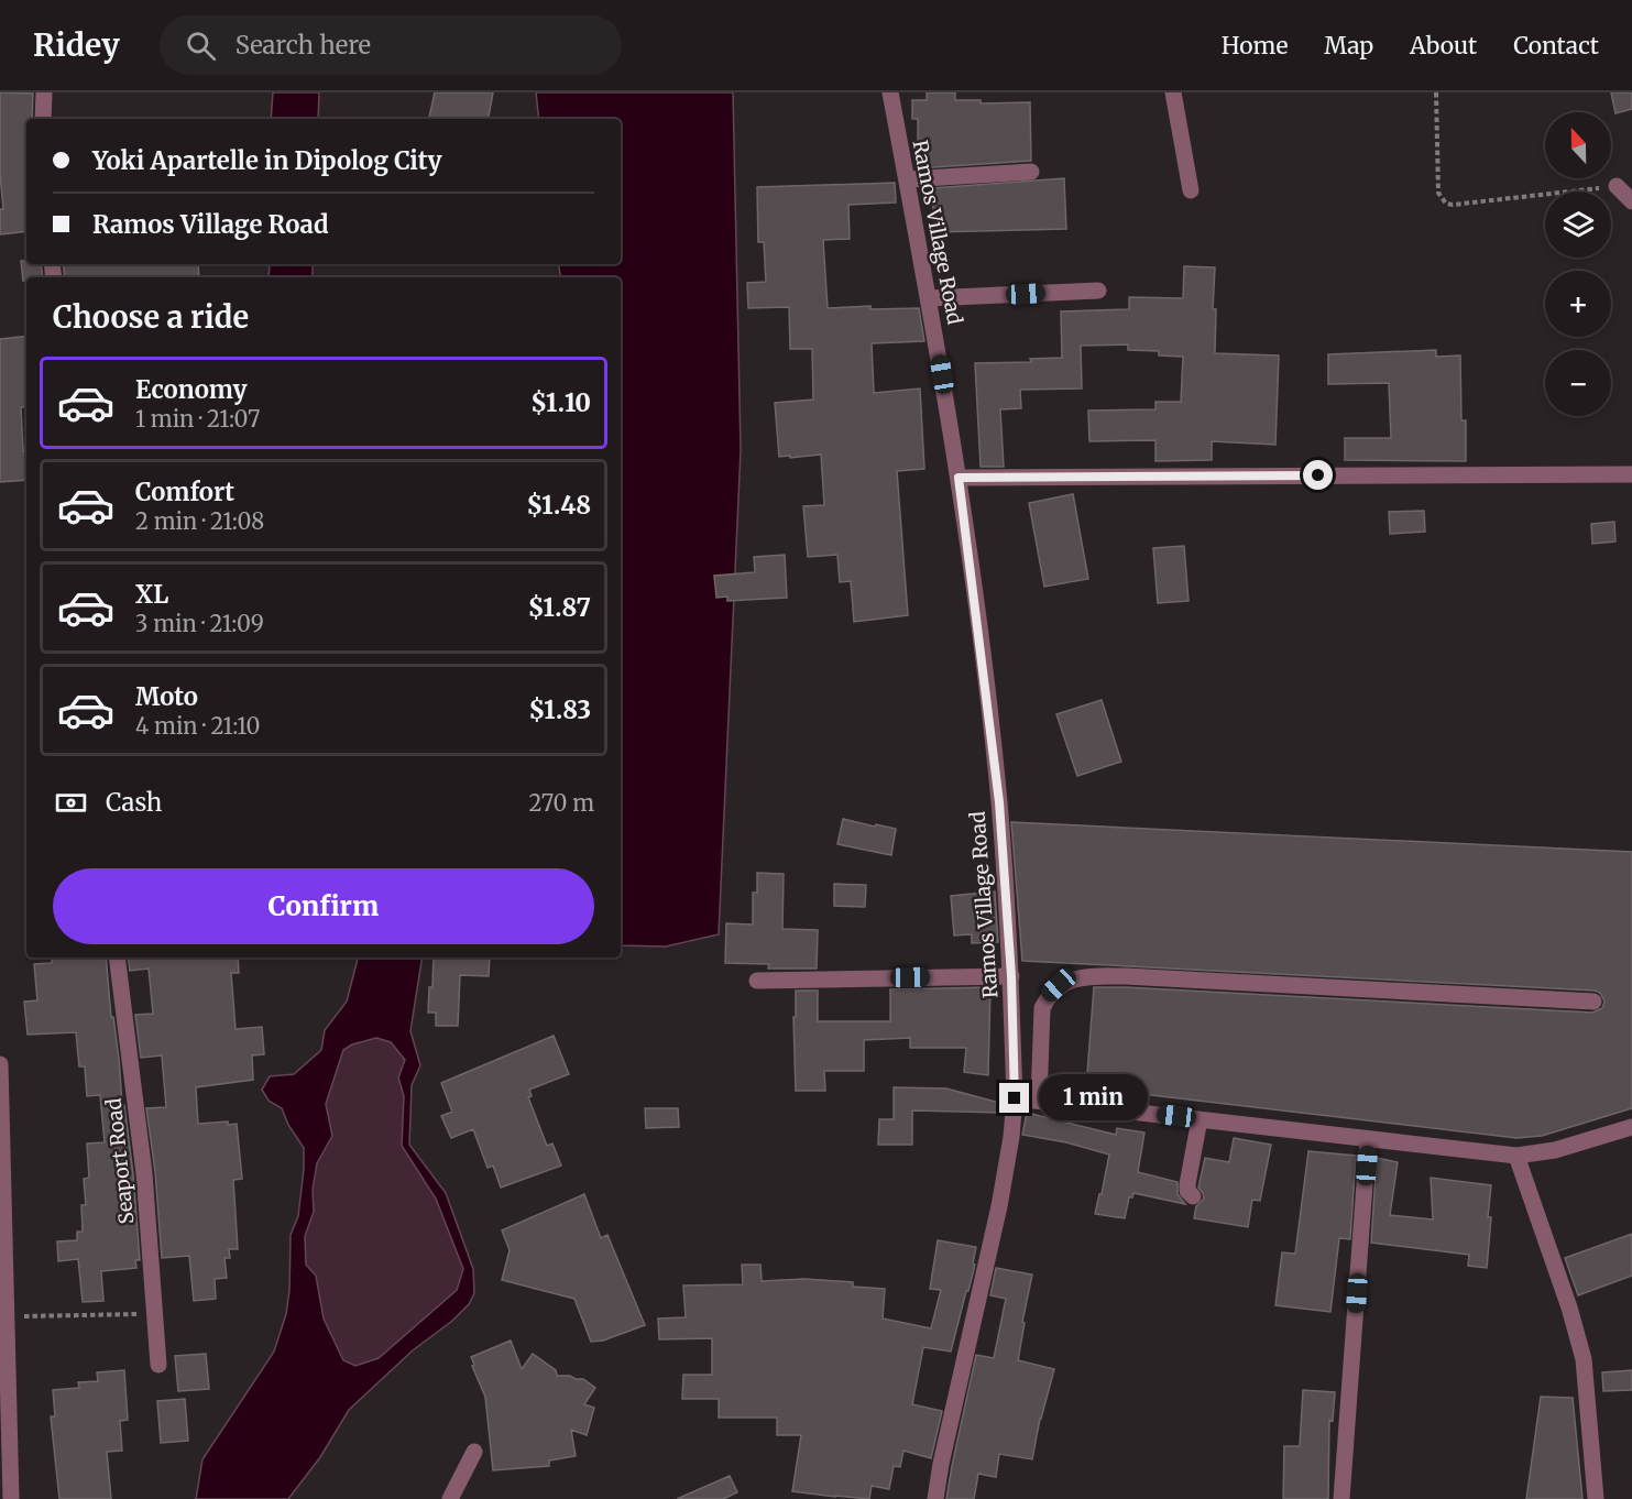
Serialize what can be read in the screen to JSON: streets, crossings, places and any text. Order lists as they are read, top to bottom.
{
  "streets": {
    "street": ["Ramos Village Road", "Seaport Road"]
  },
  "north": "top",
  "page": {
    "header": "Ridey",
    "search": "Search here",
    "nav": [
      "Home",
      "Map",
      "About",
      "Contact"
    ],
    "map_buttons": ["+", "−"],
    "banner": ["Yoki Apartelle in Dipolog City", "Ramos Village Road"],
    "heading": "Choose a ride",
    "list": [
      {
        "name": "Economy",
        "note": "1 min · 21:07",
        "value": "$1.10"
      },
      {
        "name": "Comfort",
        "note": "2 min · 21:08",
        "value": "$1.48"
      },
      {
        "name": "XL",
        "note": "3 min · 21:09",
        "value": "$1.87"
      },
      {
        "name": "Moto",
        "note": "4 min · 21:10",
        "value": "$1.83"
      }
    ],
    "pay": ["Cash", "270 m"],
    "buttons": "Confirm",
    "bubble": "1 min"
  }
}
